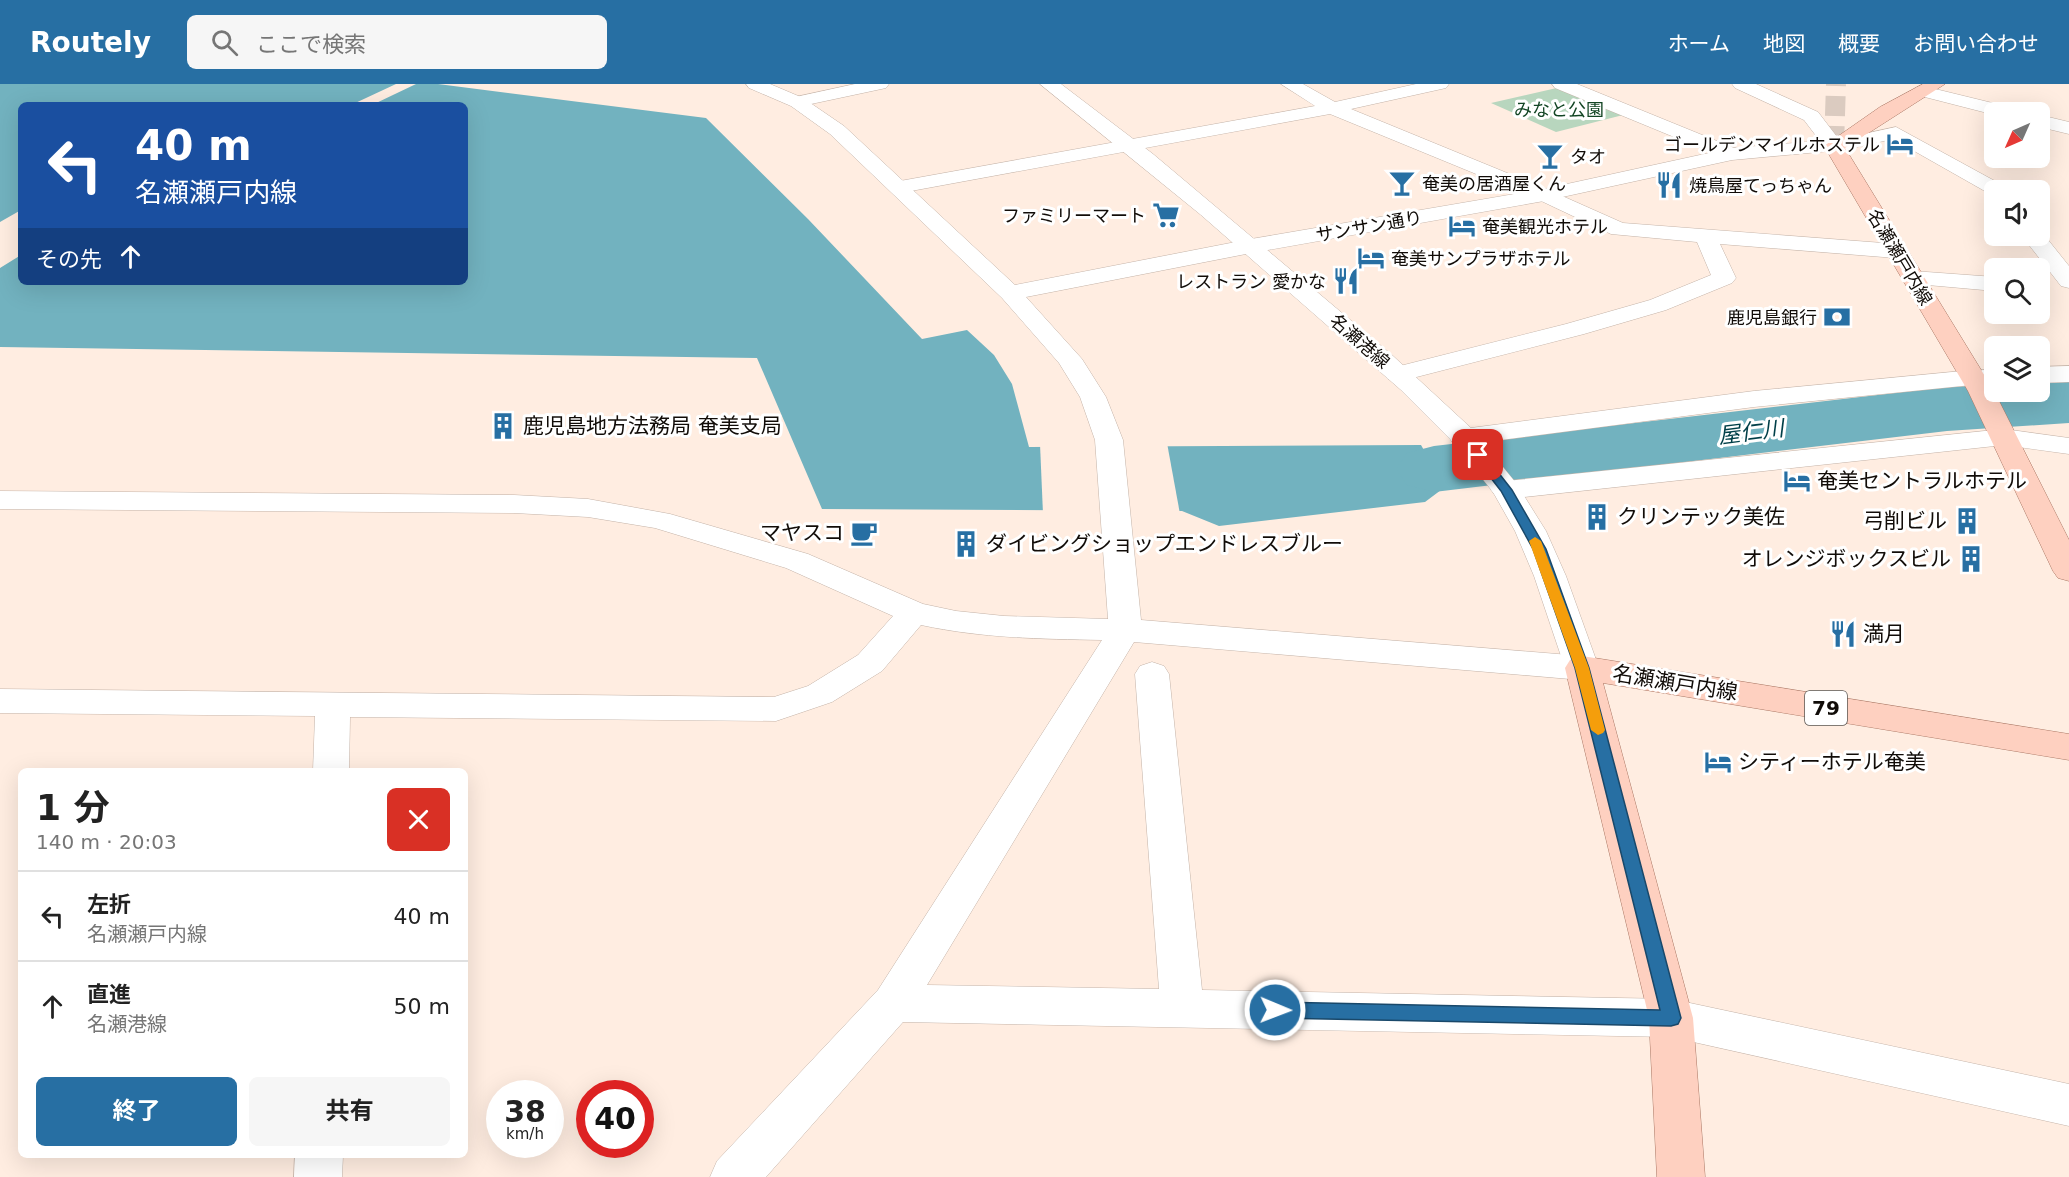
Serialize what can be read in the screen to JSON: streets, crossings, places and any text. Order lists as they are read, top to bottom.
{
  "streets": {
    "main road": ["名瀬瀬戸内線", "79"],
    "street": ["サンサン通り", "名瀬港線"]
  },
  "crossings": [
    ["サンサン通り", "名瀬瀬戸内線"],
    ["サンサン通り", "名瀬港線"],
    ["名瀬瀬戸内線", "名瀬港線"]
  ],
  "water": ["屋仁川"],
  "parks": ["みなと公園"],
  "places": {
    "hotel": [
      "ゴールデンマイルホステル",
      "奄美観光ホテル",
      "奄美サンプラザホテル",
      "奄美セントラルホテル",
      "シティーホテル奄美"
    ],
    "bar": ["タオ", "奄美の居酒屋くん"],
    "restaurant": ["焼鳥屋てっちゃん", "レストラン 愛かな", "満月"],
    "supermarket": ["ファミリーマート"],
    "bank": ["鹿児島銀行"],
    "building": [
      "鹿児島地方法務局 奄美支局",
      "クリンテック美佐",
      "弓削ビル",
      "ダイビングショップエンドレスブルー",
      "オレンジボックスビル"
    ],
    "cafe": ["マヤスコ"]
  },
  "north": "bottom left",
  "page": {
    "header": "Routely",
    "search": "ここで検索",
    "nav": [
      "ホーム",
      "地図",
      "概要",
      "お問い合わせ"
    ],
    "turn": ["40 m", "名瀬瀬戸内線"],
    "then": "その先",
    "heading": ["1 分", "140 m · 20:03"],
    "list": [
      {
        "name": "左折",
        "note": "名瀬瀬戸内線",
        "value": "40 m"
      },
      {
        "name": "直進",
        "note": "名瀬港線",
        "value": "50 m"
      }
    ],
    "buttons": ["終了", "共有"],
    "speed": "38 km/h",
    "limit": "40"
  }
}
